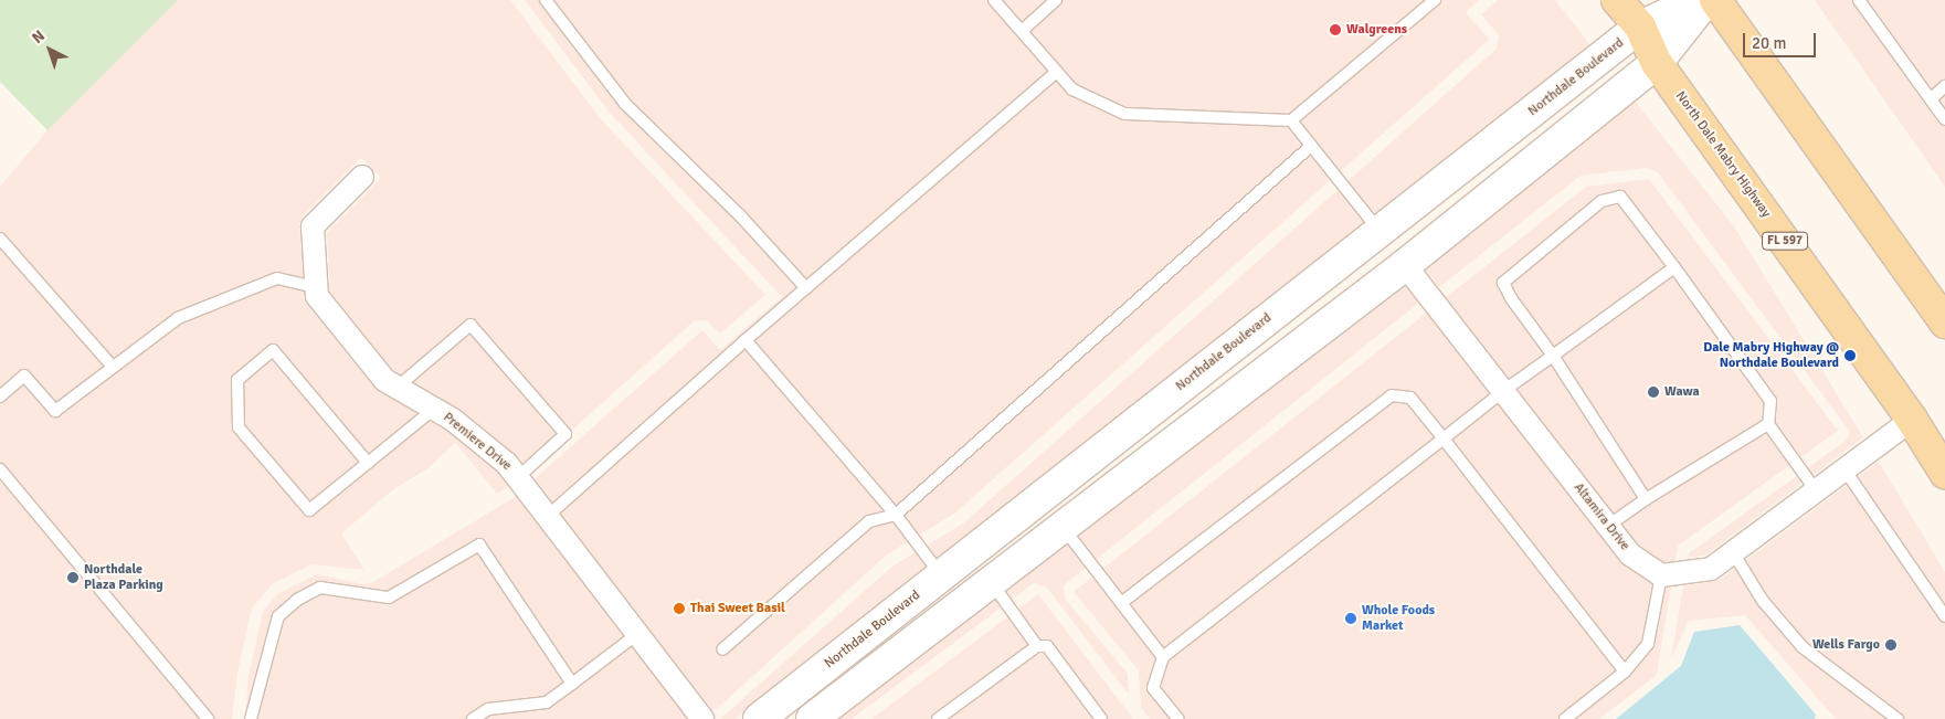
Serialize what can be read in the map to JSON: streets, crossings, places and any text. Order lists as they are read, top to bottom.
{
  "streets": {
    "main road": ["North Dale Mabry Highway", "FL 597"],
    "street": ["Northdale Boulevard", "Premiere Drive", "Altamira Drive"]
  },
  "crossings": [
    ["Northdale Boulevard", "North Dale Mabry Highway"]
  ],
  "places": [
    "Walgreens",
    "Dale Mabry Highway @ Northdale Boulevard",
    "Wawa",
    "Northdale Plaza Parking",
    "Thai Sweet Basil",
    "Whole Foods Market",
    "Wells Fargo"
  ],
  "scale_bar": "20 m",
  "north": "top left"
}
